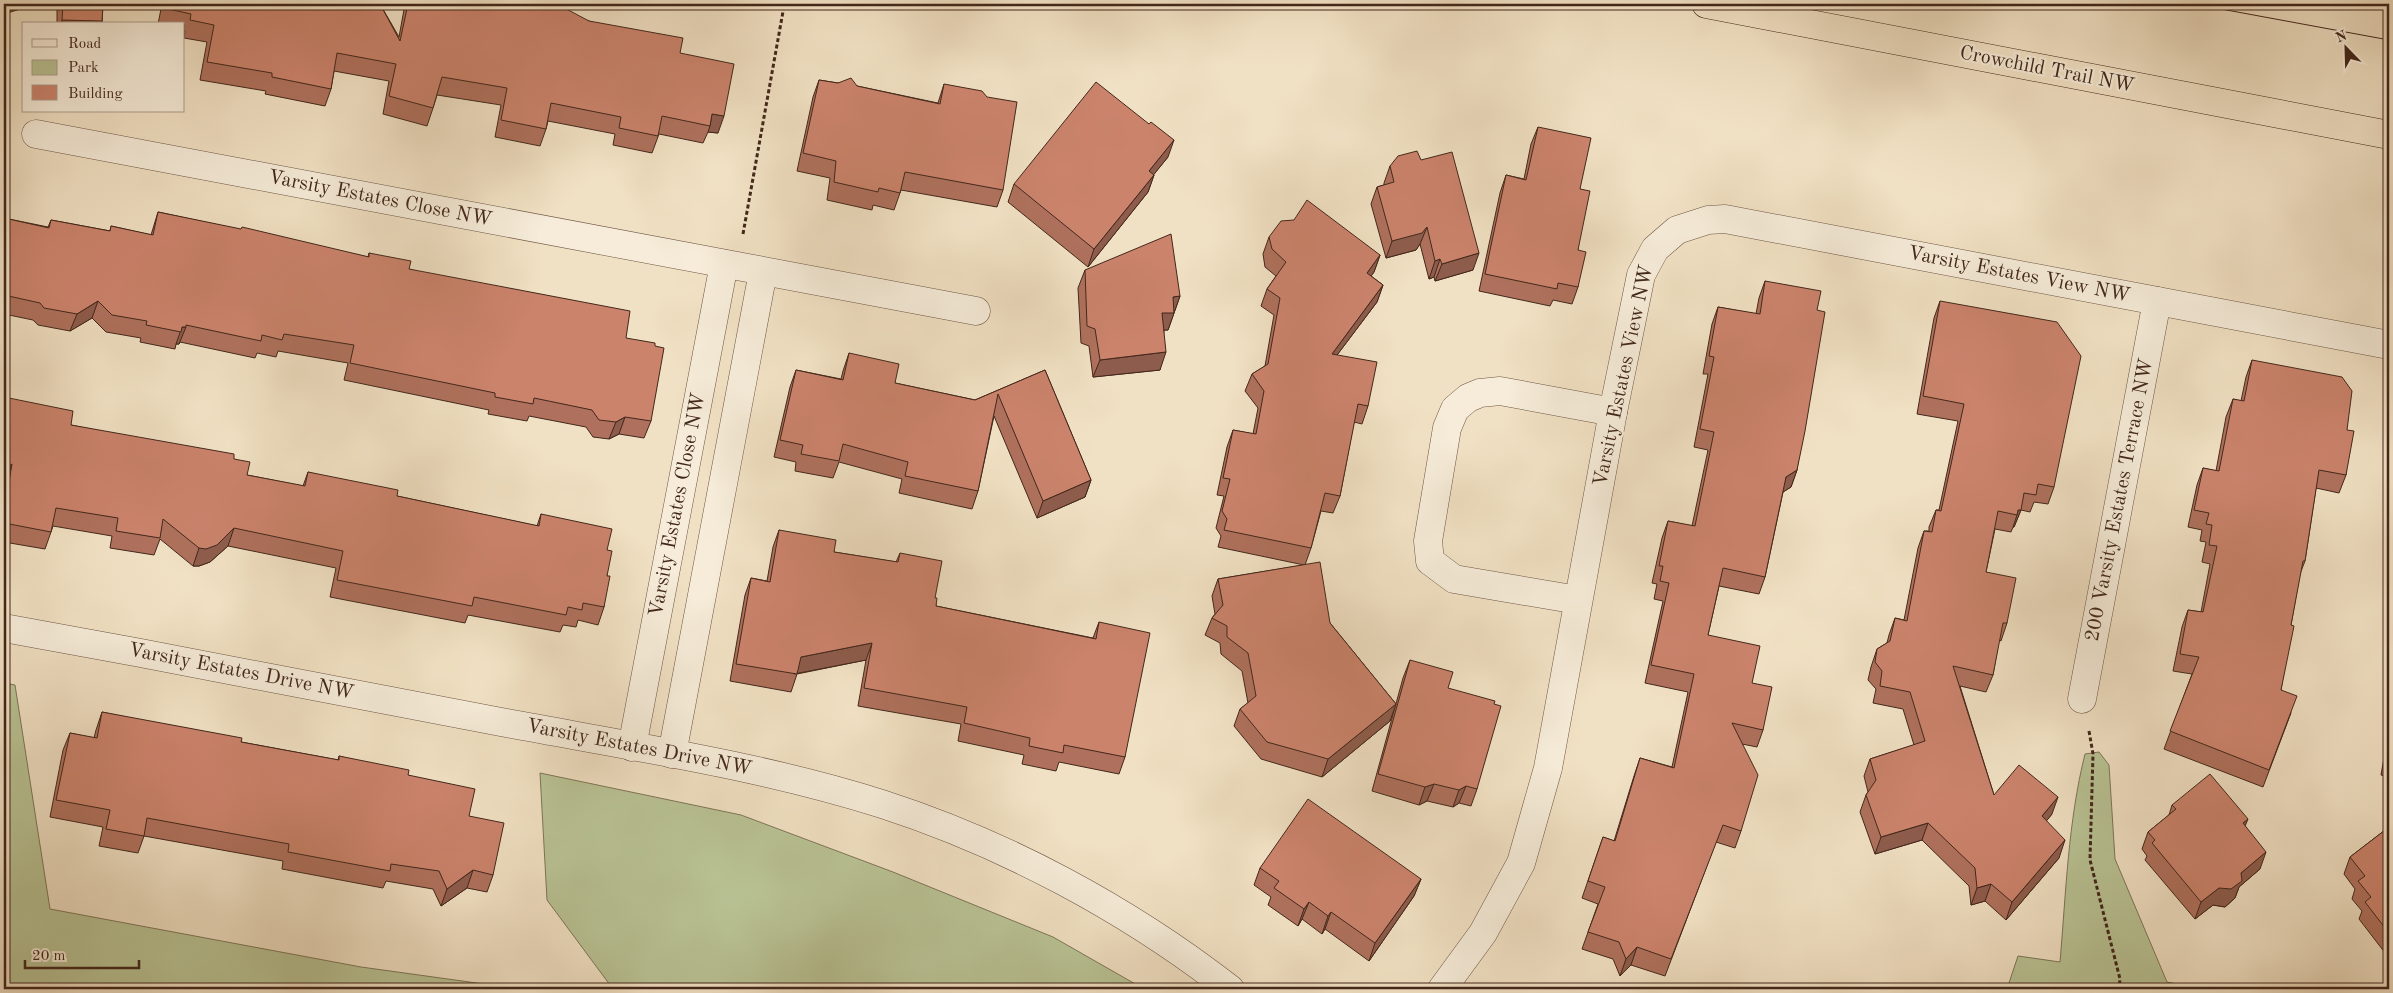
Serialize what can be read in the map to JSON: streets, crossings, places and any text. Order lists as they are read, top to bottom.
{
  "streets": {
    "highway": ["Crowchild Trail NW"],
    "street": [
      "Varsity Estates Close NW",
      "Varsity Estates View NW",
      "200 Varsity Estates Terrace NW",
      "Varsity Estates Drive NW"
    ]
  },
  "crossings": [
    ["Varsity Estates Close NW", "Varsity Estates Drive NW"],
    ["Varsity Estates View NW", "200 Varsity Estates Terrace NW"]
  ],
  "legend": ["Road", "Park", "Building"],
  "scale_bar": "20 m",
  "north": "top left"
}
